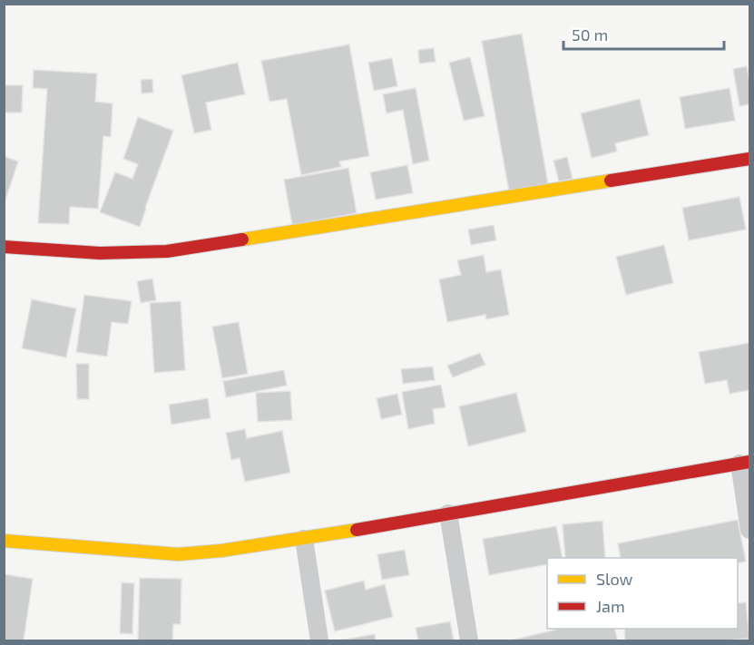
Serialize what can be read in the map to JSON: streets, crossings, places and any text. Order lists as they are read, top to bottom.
{
  "legend": ["Slow", "Jam"],
  "scale_bar": "50 m"
}
